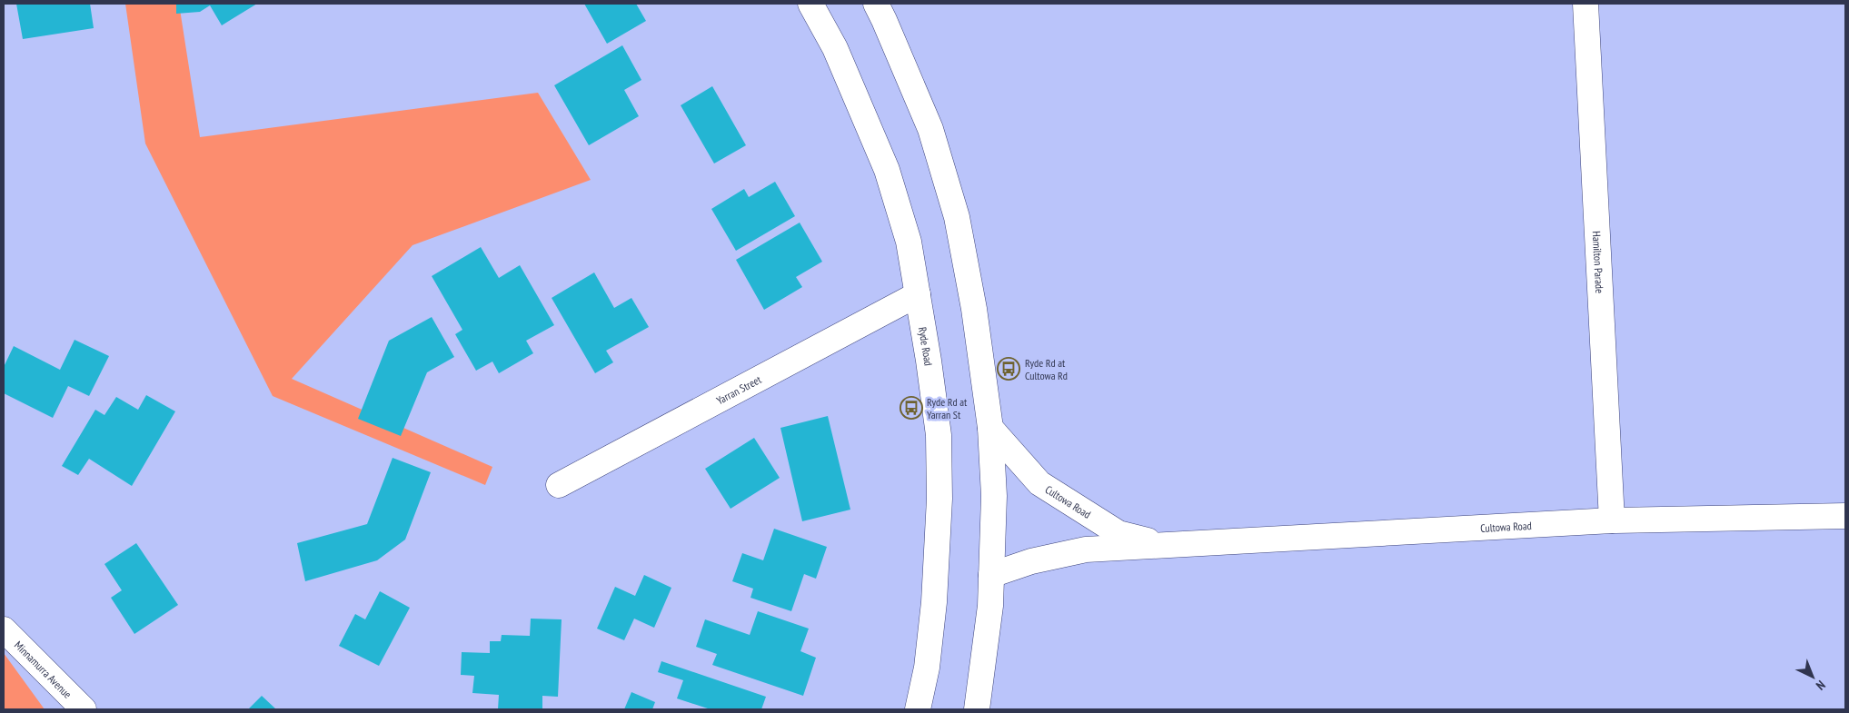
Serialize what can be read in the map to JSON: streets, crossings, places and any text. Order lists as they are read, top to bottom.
{
  "streets": {
    "main road": [
      "Hamilton Parade",
      "Ryde Road",
      "Yarran Street",
      "Cultowa Road",
      "Minnamurra Avenue"
    ]
  },
  "crossings": [
    ["Hamilton Parade", "Cultowa Road"],
    ["Ryde Road", "Yarran Street"]
  ],
  "places": {
    "bus stop": ["Ryde Rd at Cultowa Rd", "Ryde Rd at Yarran St"]
  },
  "north": "bottom right"
}
